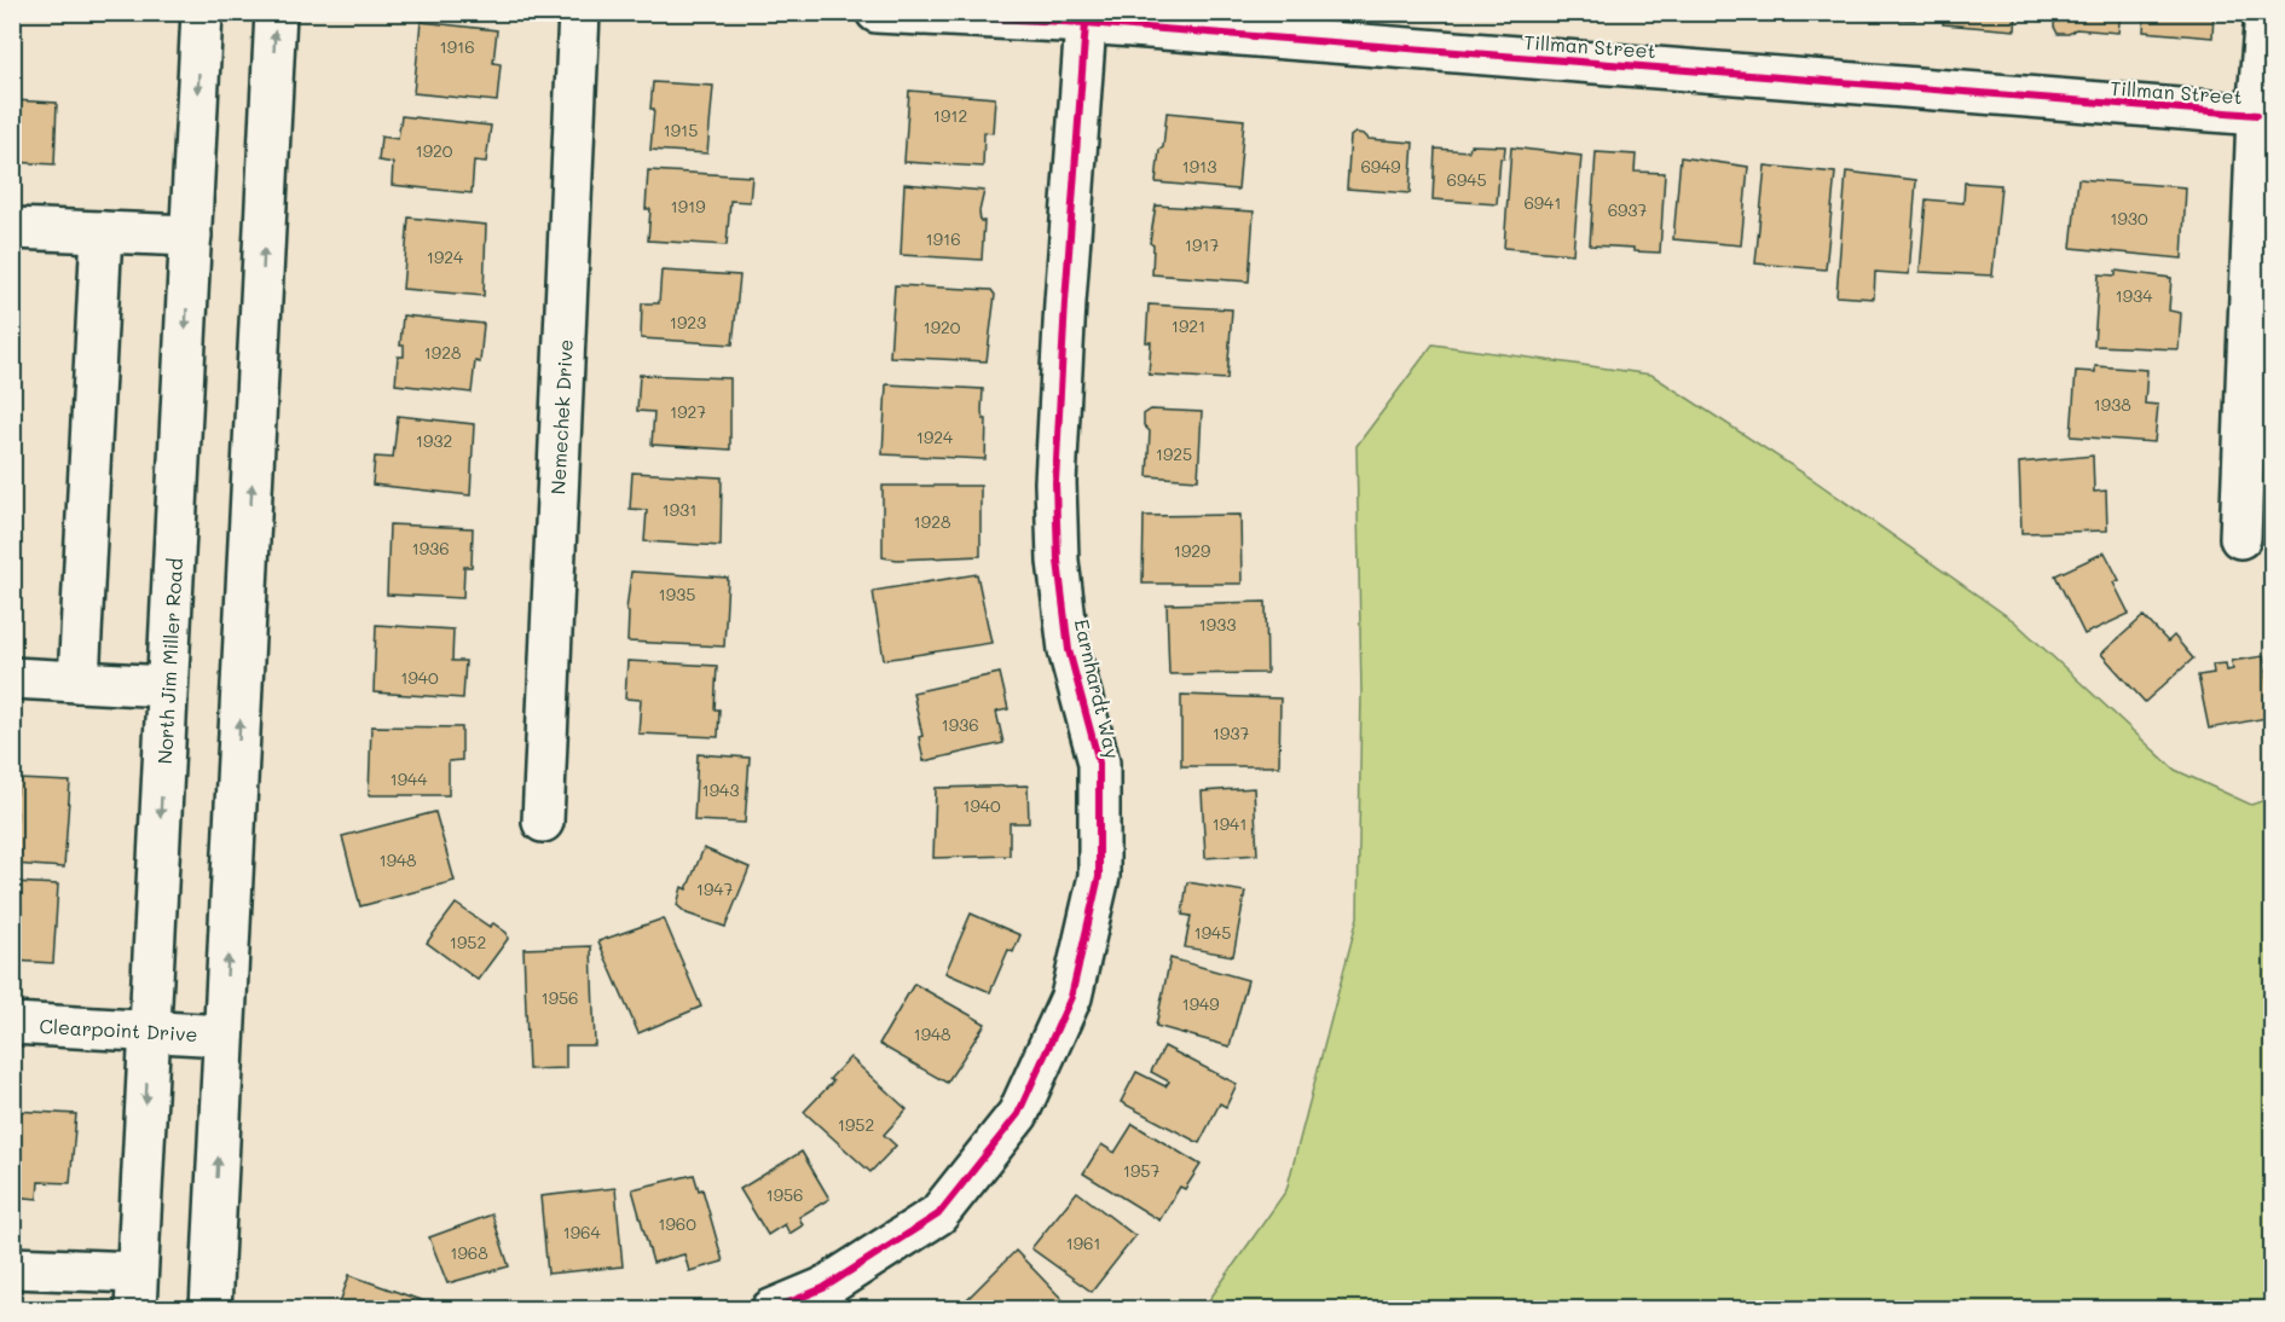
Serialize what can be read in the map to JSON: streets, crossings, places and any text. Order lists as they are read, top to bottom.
{
  "streets": {
    "street": [
      "Tillman Street",
      "Nemechek Drive",
      "North Jim Miller Road",
      "Earnhardt Way",
      "Clearpoint Drive"
    ]
  },
  "crossings": [
    ["Tillman Street", "Earnhardt Way"],
    ["North Jim Miller Road", "Clearpoint Drive"]
  ],
  "house_numbers": [
    "1916",
    "1912",
    "1915",
    "1920",
    "1913",
    "6949",
    "6945",
    "6941",
    "1919",
    "6937",
    "1930",
    "1916",
    "1917",
    "1924",
    "1934",
    "1923",
    "1921",
    "1920",
    "1928",
    "1938",
    "1927",
    "1924",
    "1932",
    "1925",
    "1931",
    "1928",
    "1936",
    "1929",
    "1935",
    "1933",
    "1940",
    "1936",
    "1937",
    "1944",
    "1943",
    "1940",
    "1941",
    "1948",
    "1947",
    "1945",
    "1952",
    "1956",
    "1949",
    "1948",
    "1952",
    "1957",
    "1956",
    "1960",
    "1964",
    "1961",
    "1968"
  ]
}
